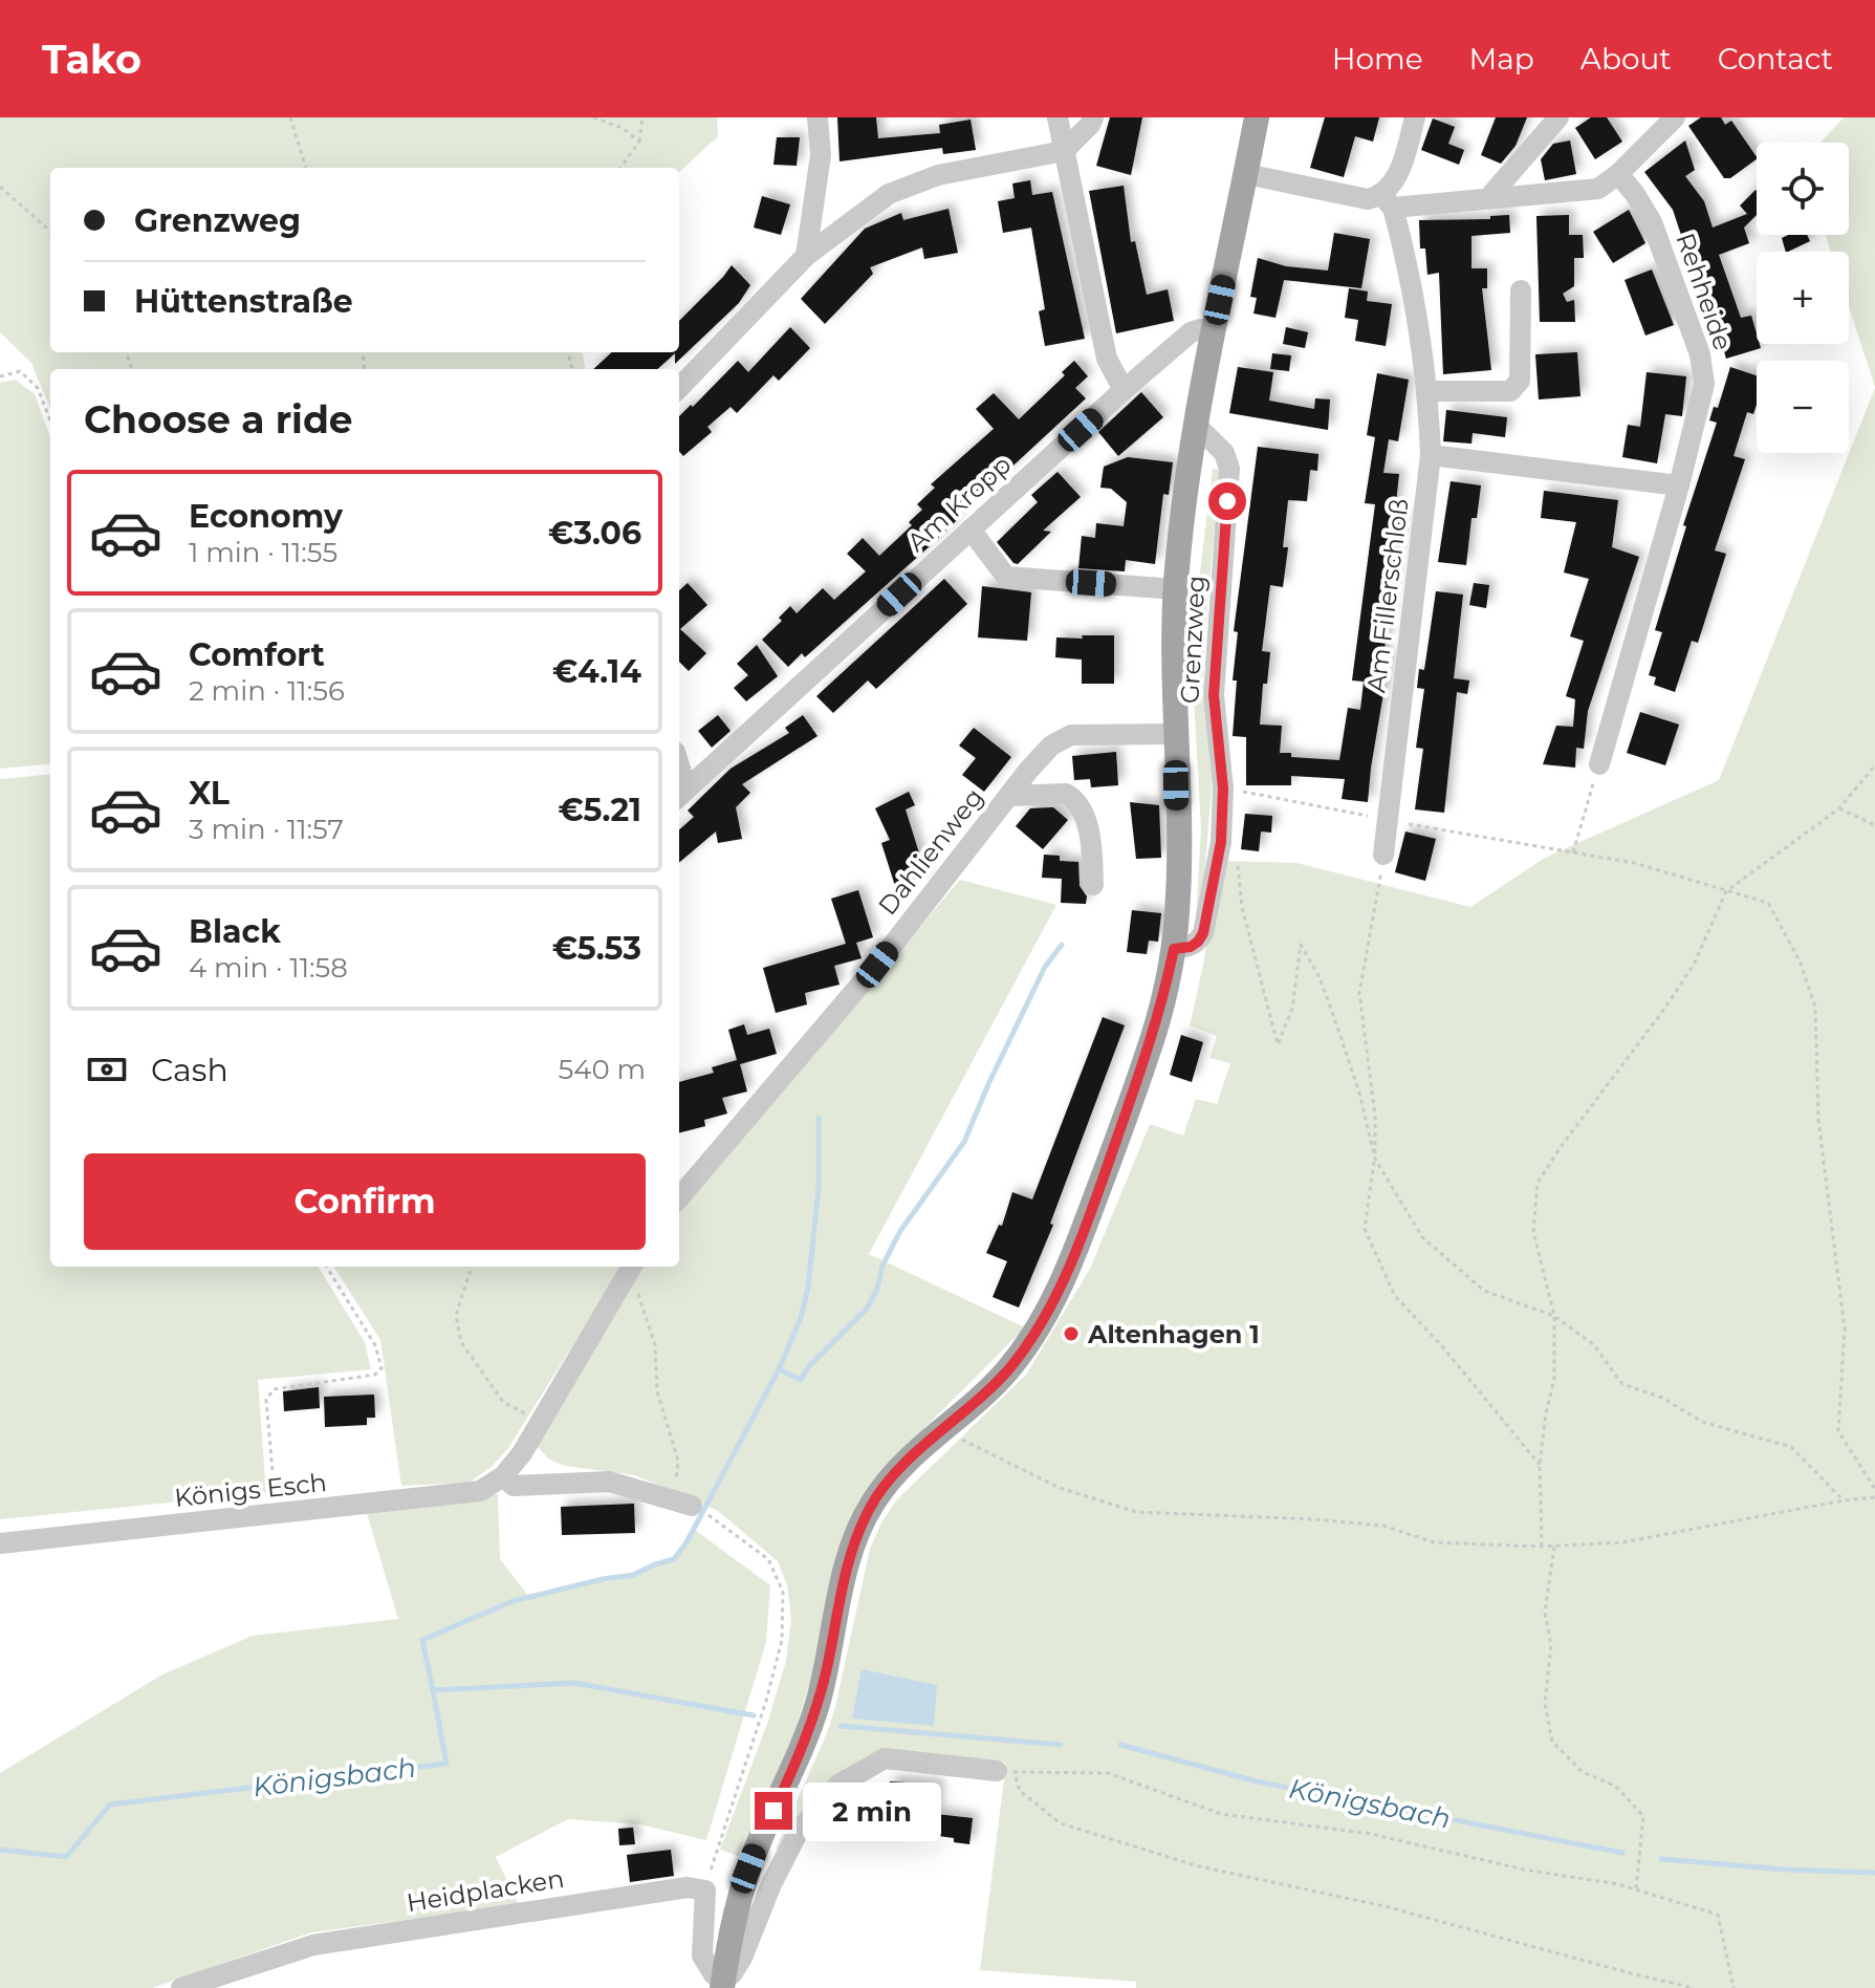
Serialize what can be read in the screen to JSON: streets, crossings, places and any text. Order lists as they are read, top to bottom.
{
  "streets": {
    "street": [
      "Rehheide",
      "Am Kropp",
      "Am Fillerschloß",
      "Grenzweg",
      "Dahlienweg",
      "Königs Esch",
      "Heidplacken"
    ]
  },
  "water": ["Königsbach"],
  "places": ["Altenhagen 1"],
  "page": {
    "header": "Tako",
    "nav": [
      "Home",
      "Map",
      "About",
      "Contact"
    ],
    "map_buttons": ["+", "−"],
    "banner": ["Grenzweg", "Hüttenstraße"],
    "heading": "Choose a ride",
    "list": [
      {
        "name": "Economy",
        "note": "1 min · 11:55",
        "value": "€3.06"
      },
      {
        "name": "Comfort",
        "note": "2 min · 11:56",
        "value": "€4.14"
      },
      {
        "name": "XL",
        "note": "3 min · 11:57",
        "value": "€5.21"
      },
      {
        "name": "Black",
        "note": "4 min · 11:58",
        "value": "€5.53"
      }
    ],
    "pay": ["Cash", "540 m"],
    "buttons": "Confirm",
    "bubble": "2 min"
  }
}
